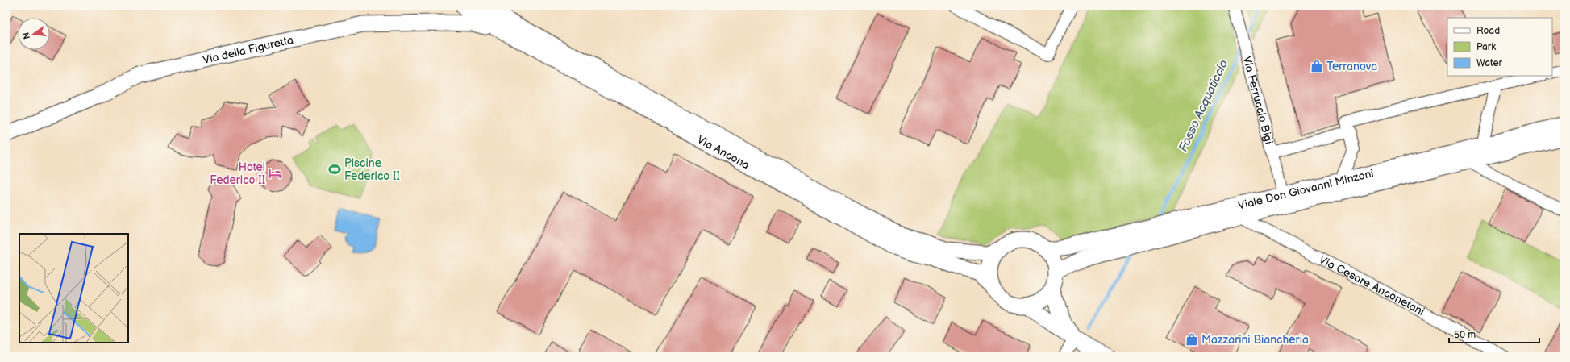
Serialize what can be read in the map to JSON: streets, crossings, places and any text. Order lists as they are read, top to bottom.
{
  "streets": {
    "main road": ["Via della Figuretta", "Via Ancona", "Viale Don Giovanni Minzoni"],
    "street": ["Via Ferruccio Bigi", "Via Cesare Anconetani"]
  },
  "crossings": [
    ["Via della Figuretta", "Via Ancona"],
    ["Via Ferruccio Bigi", "Viale Don Giovanni Minzoni"],
    ["Via Ancona", "Viale Don Giovanni Minzoni"],
    ["Viale Don Giovanni Minzoni", "Via Cesare Anconetani"]
  ],
  "water": ["Fosso Acquaticcio"],
  "places": {
    "shop": ["Terranova", "Mazzarini Biancheria"],
    "sports": ["Piscine Federico II"],
    "hotel": ["Hotel Federico II"]
  },
  "legend": ["Road", "Park", "Water"],
  "scale_bar": "50 m",
  "north": "left"
}
